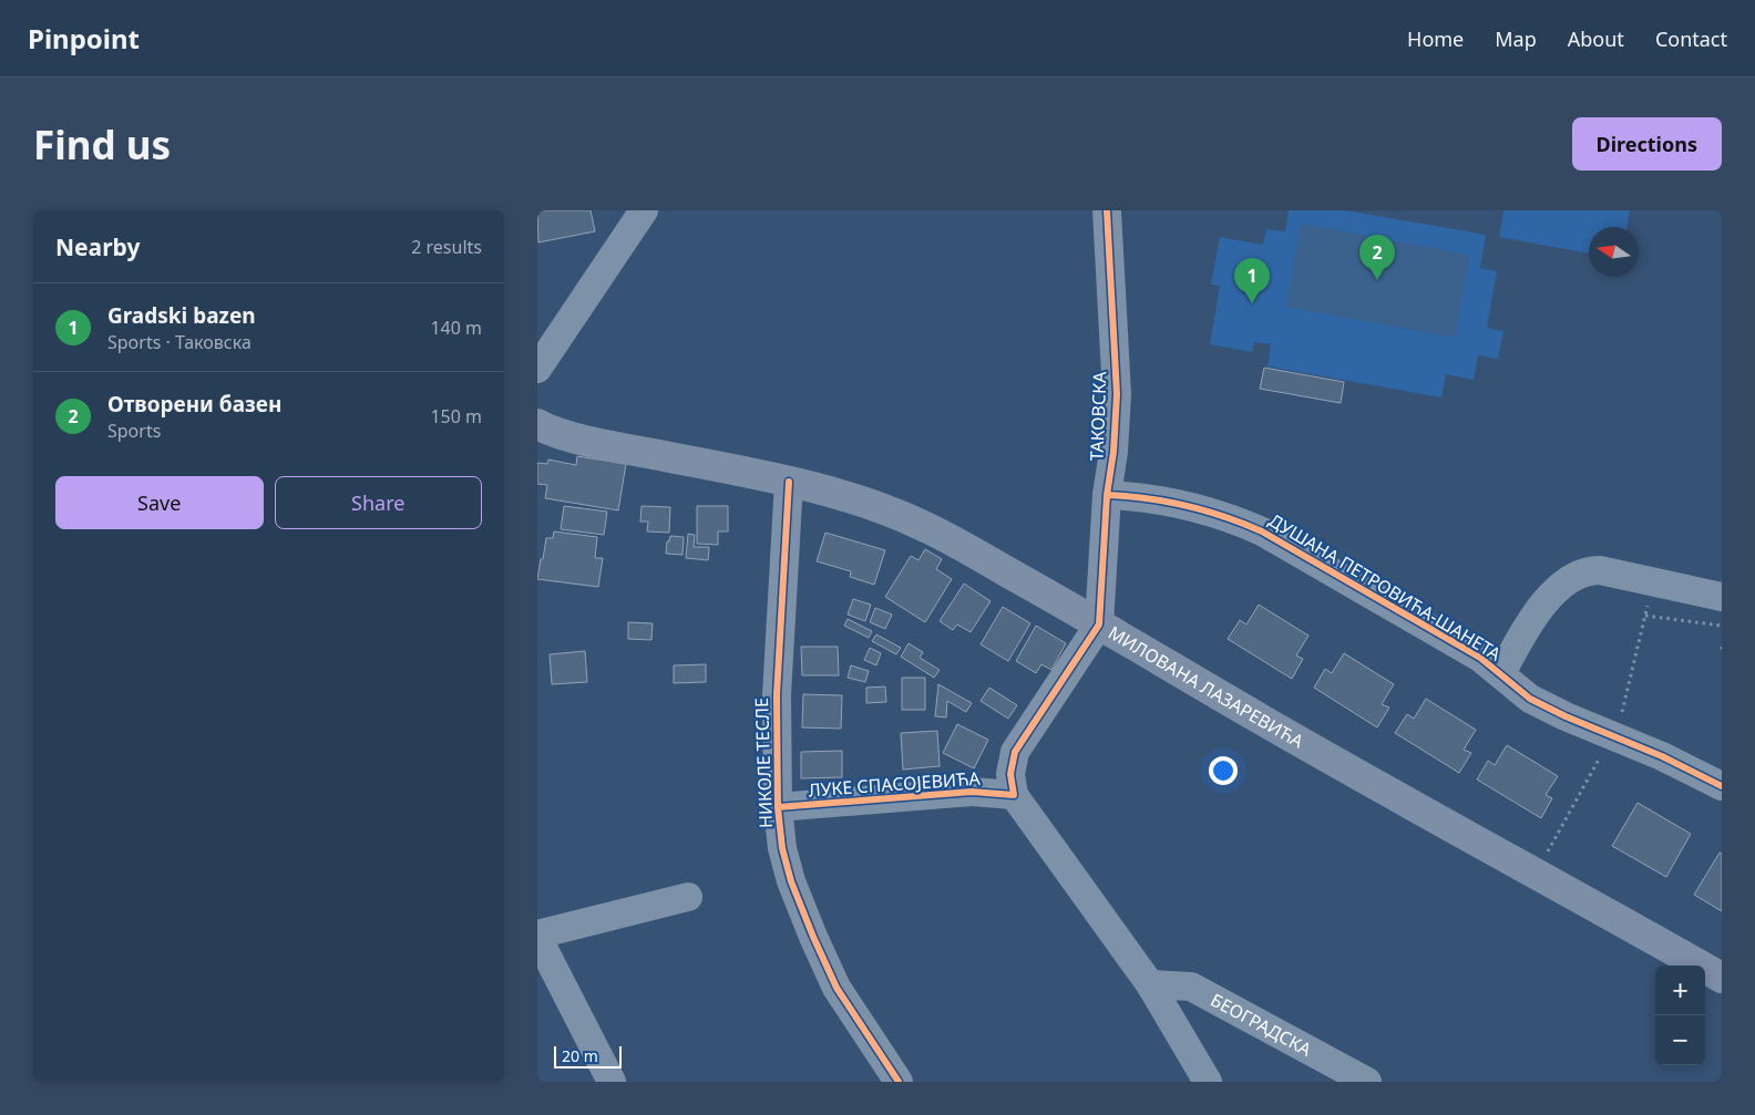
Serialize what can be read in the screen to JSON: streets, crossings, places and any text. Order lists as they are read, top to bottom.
{
  "streets": {
    "main road": ["МИЛОВАНА ЛАЗАРЕВИЋА"],
    "street": [
      "ТАКОВСКА",
      "ДУШАНА ПЕТРОВИЋА-ШАНЕТА",
      "НИКОЛЕ ТЕСЛЕ",
      "ЛУКЕ СПАСОЈЕВИЋА",
      "БЕОГРАДСКА"
    ]
  },
  "crossings": [
    ["ТАКОВСКА", "ДУШАНА ПЕТРОВИЋА-ШАНЕТА"],
    ["ТАКОВСКА", "МИЛОВАНА ЛАЗАРЕВИЋА"],
    ["МИЛОВАНА ЛАЗАРЕВИЋА", "НИКОЛЕ ТЕСЛЕ"],
    ["НИКОЛЕ ТЕСЛЕ", "ЛУКЕ СПАСОЈЕВИЋА"]
  ],
  "scale_bar": "20 m",
  "north": "left",
  "page": {
    "header": "Pinpoint",
    "nav": [
      "Home",
      "Map",
      "About",
      "Contact"
    ],
    "buttons": [
      "Directions",
      ["Save", "Share"]
    ],
    "title": "Find us",
    "heading": ["Nearby", "2 results"],
    "pins": ["2", "1"],
    "list": [
      {
        "mark": "1",
        "name": "Gradski bazen",
        "note": "Sports · Таковска",
        "value": "140 m"
      },
      {
        "mark": "2",
        "name": "Отворени базен",
        "note": "Sports",
        "value": "150 m"
      }
    ],
    "map_buttons": ["+", "−"],
    "scale": "20 m"
  }
}
